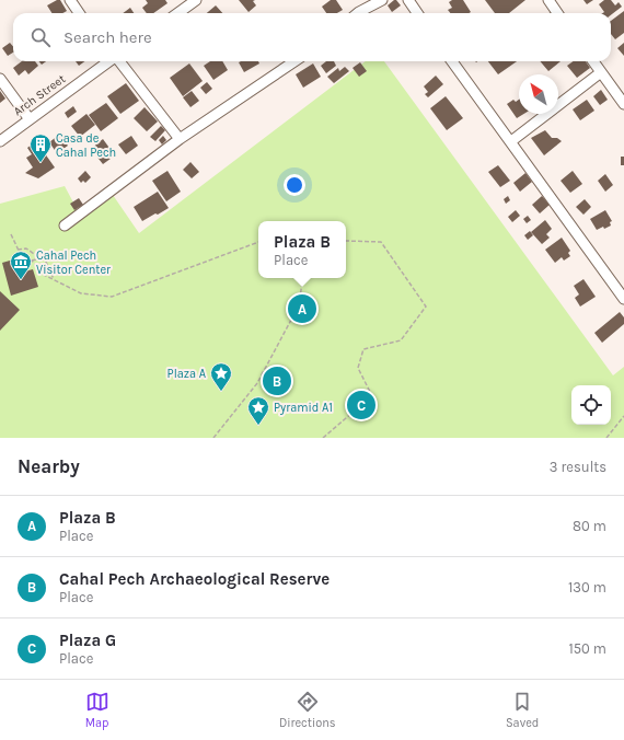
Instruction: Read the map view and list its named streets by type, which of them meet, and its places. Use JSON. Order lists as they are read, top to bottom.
{
  "streets": {
    "street": ["Arch Street"]
  },
  "places": {
    "building": ["Casa de Cahal Pech"],
    "museum": ["Cahal Pech Visitor Center"],
    "place": ["Plaza A", "Pyramid A1"]
  },
  "north": "top left",
  "page": {
    "search": "Search here",
    "popup": ["Plaza B", "Place"],
    "pins": ["A", "B", "C"],
    "heading": ["Nearby", "3 results"],
    "list": [
      {
        "mark": "A",
        "name": "Plaza B",
        "note": "Place",
        "value": "80 m"
      },
      {
        "mark": "B",
        "name": "Cahal Pech Archaeological Reserve",
        "note": "Place",
        "value": "130 m"
      },
      {
        "mark": "C",
        "name": "Plaza G",
        "note": "Place",
        "value": "150 m"
      }
    ],
    "nav": ["Map", "Directions", "Saved"]
  }
}
